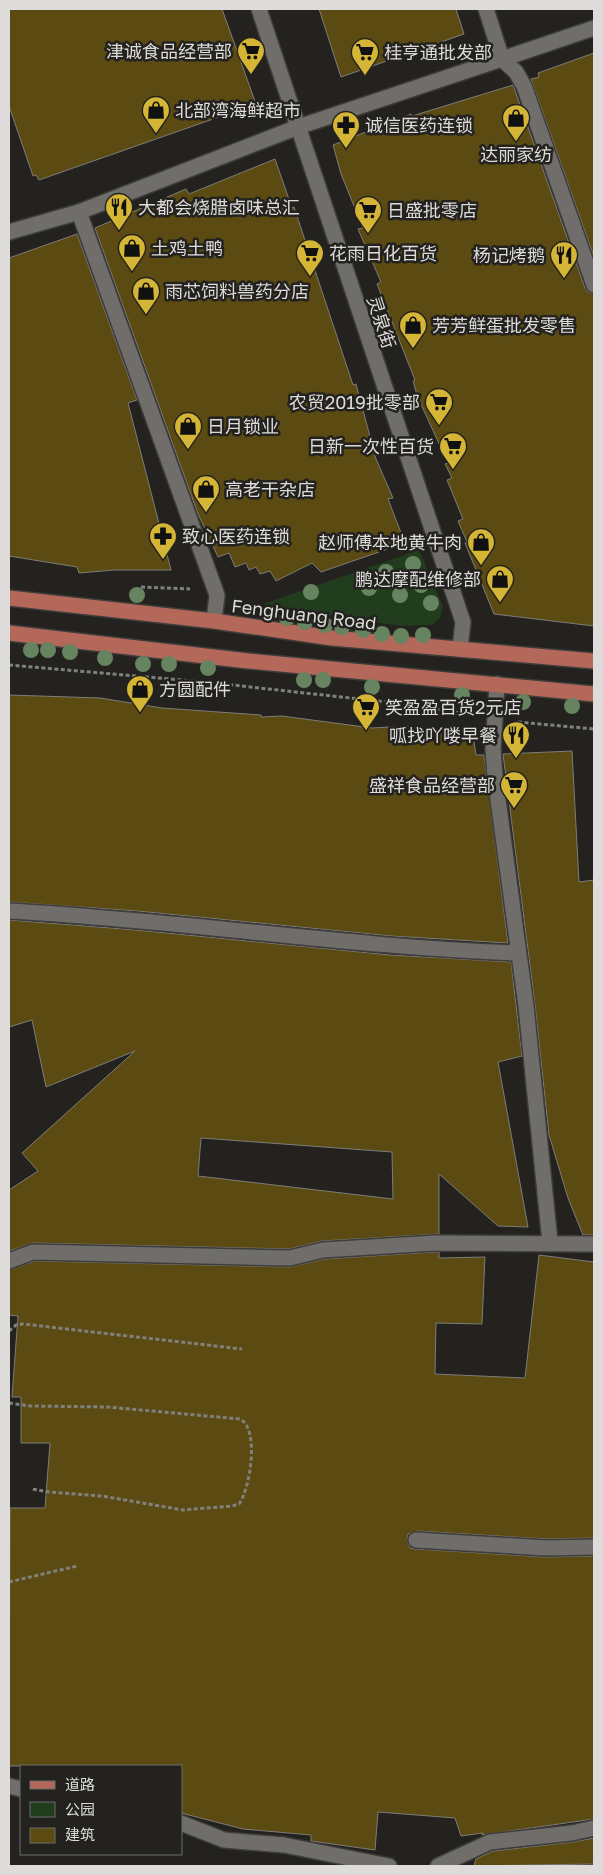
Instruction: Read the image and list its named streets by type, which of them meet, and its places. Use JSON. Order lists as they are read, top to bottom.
{
  "streets": {
    "main road": ["Fenghuang Road"],
    "street": ["灵泉街"]
  },
  "crossings": [
    ["灵泉街", "Fenghuang Road"]
  ],
  "places": {
    "supermarket": [
      "津诚食品经营部",
      "桂亨通批发部",
      "日盛批零店",
      "花雨日化百货",
      "农贸2019批零部",
      "日新一次性百货",
      "笑盈盈百货2元店",
      "盛祥食品经营部"
    ],
    "shop": [
      "北部湾海鲜超市",
      "达丽家纺",
      "土鸡土鸭",
      "雨芯饲料兽药分店",
      "芳芳鲜蛋批发零售",
      "日月锁业",
      "高老干杂店",
      "赵师傅本地黄牛肉",
      "鹏达摩配维修部",
      "方圆配件"
    ],
    "pharmacy": ["诚信医药连锁", "致心医药连锁"],
    "restaurant": ["大都会烧腊卤味总汇", "杨记烤鹅", "呱找吖喽早餐"]
  },
  "legend": ["道路", "公园", "建筑"]
}
